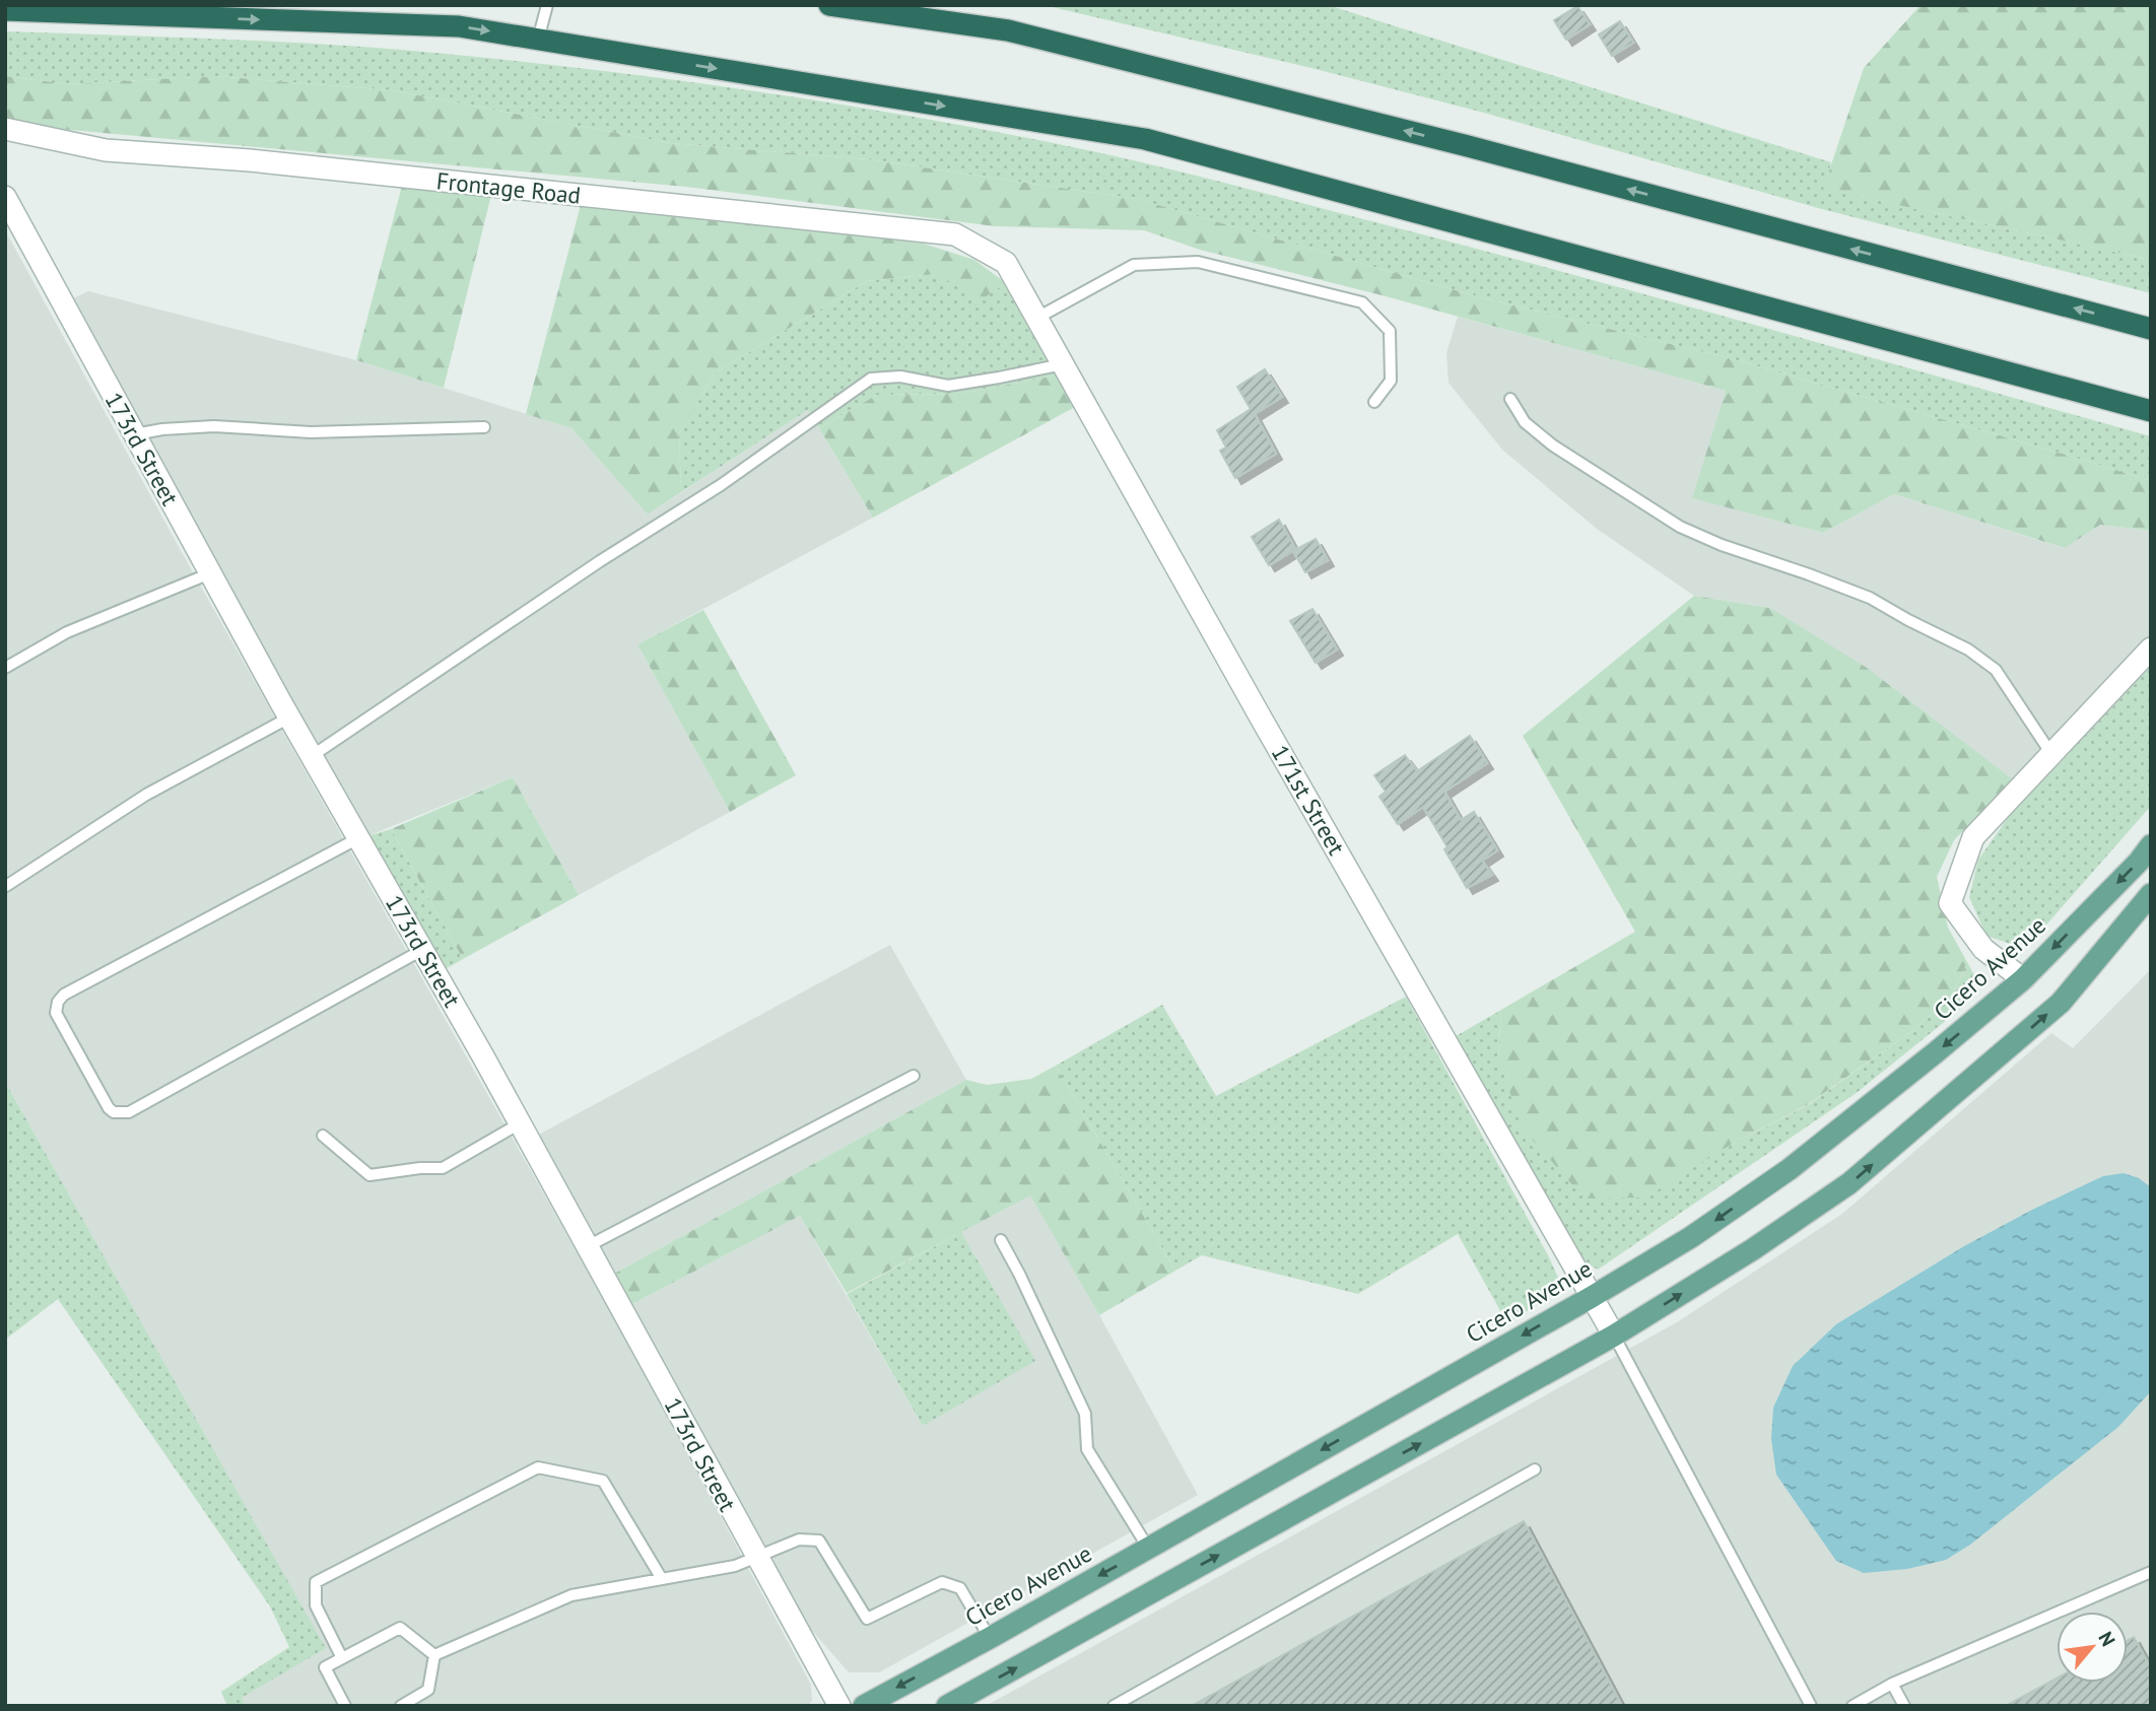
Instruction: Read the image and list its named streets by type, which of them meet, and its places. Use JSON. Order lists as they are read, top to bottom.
{
  "streets": {
    "main road": ["Cicero Avenue"],
    "street": ["Frontage Road", "173rd Street", "171st Street"]
  },
  "crossings": [
    ["Frontage Road", "171st Street"],
    ["171st Street", "Cicero Avenue"]
  ],
  "north": "top right"
}
